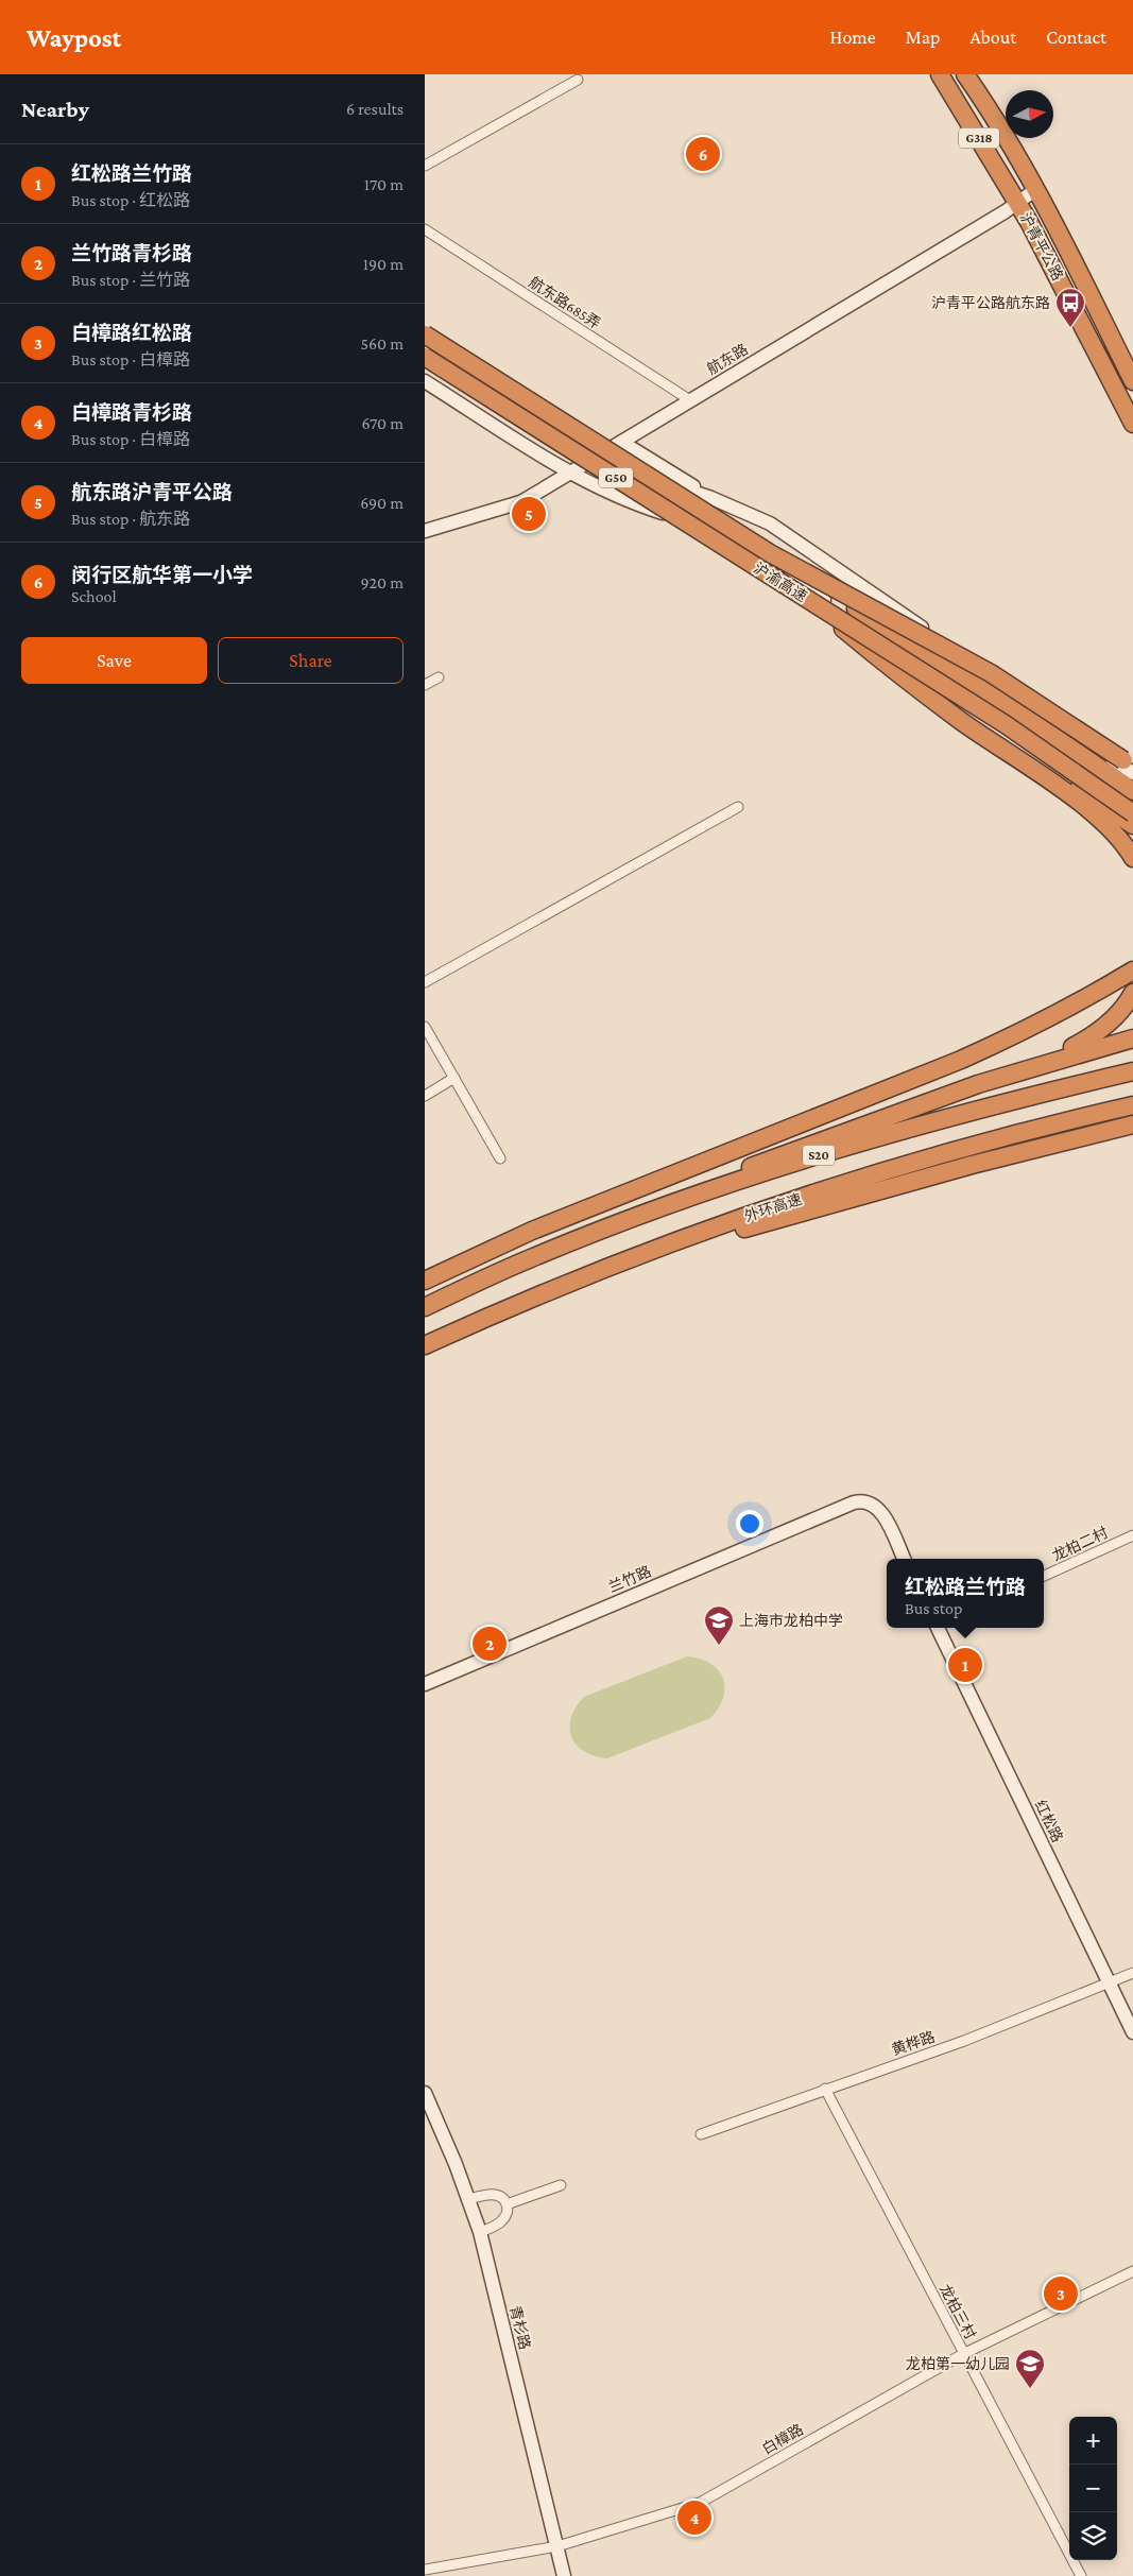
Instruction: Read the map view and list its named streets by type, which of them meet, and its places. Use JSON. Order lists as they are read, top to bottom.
{
  "streets": {
    "highway": [
      "G318",
      "沪青平公路",
      "G50",
      "沪渝高速",
      "S20",
      "外环高速"
    ],
    "street": [
      "航东路685弄",
      "航东路",
      "龙柏二村",
      "兰竹路",
      "红松路",
      "黄桦路",
      "龙柏三村",
      "青杉路",
      "白樟路"
    ]
  },
  "crossings": [
    ["沪青平公路", "航东路"],
    ["航东路685弄", "航东路"],
    ["红松路", "黄桦路"],
    ["黄桦路", "龙柏三村"],
    ["龙柏三村", "白樟路"],
    ["青杉路", "白樟路"]
  ],
  "places": {
    "bus stop": ["沪青平公路航东路"],
    "school or university": ["上海市龙柏中学", "龙柏第一幼儿园"]
  },
  "north": "right",
  "page": {
    "header": "Waypost",
    "nav": [
      "Home",
      "Map",
      "About",
      "Contact"
    ],
    "heading": ["Nearby", "6 results"],
    "pins": [
      "6",
      "5",
      "2",
      "1",
      "3",
      "4"
    ],
    "list": [
      {
        "mark": "1",
        "name": "红松路兰竹路",
        "note": "Bus stop · 红松路",
        "value": "170 m"
      },
      {
        "mark": "2",
        "name": "兰竹路青杉路",
        "note": "Bus stop · 兰竹路",
        "value": "190 m"
      },
      {
        "mark": "3",
        "name": "白樟路红松路",
        "note": "Bus stop · 白樟路",
        "value": "560 m"
      },
      {
        "mark": "4",
        "name": "白樟路青杉路",
        "note": "Bus stop · 白樟路",
        "value": "670 m"
      },
      {
        "mark": "5",
        "name": "航东路沪青平公路",
        "note": "Bus stop · 航东路",
        "value": "690 m"
      },
      {
        "mark": "6",
        "name": "闵行区航华第一小学",
        "note": "School",
        "value": "920 m"
      }
    ],
    "buttons": ["Save", "Share"],
    "popup": ["红松路兰竹路", "Bus stop"],
    "map_buttons": ["+", "−"]
  }
}
